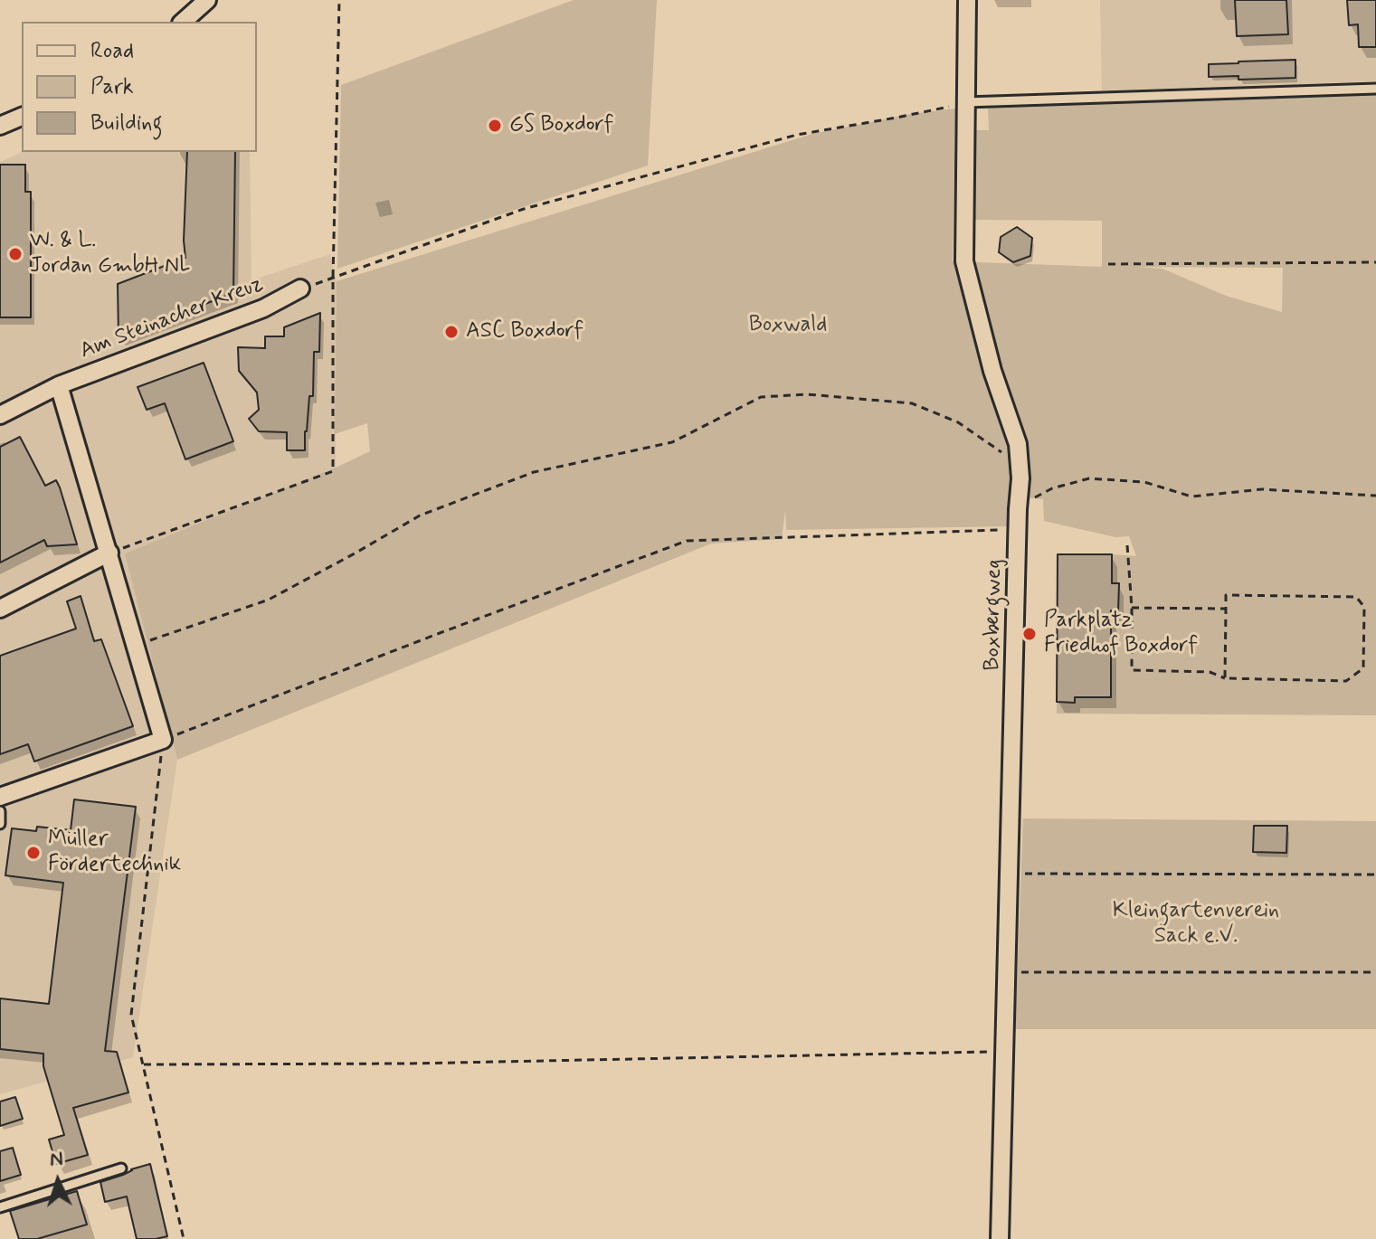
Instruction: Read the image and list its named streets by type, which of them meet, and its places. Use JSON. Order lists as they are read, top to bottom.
{
  "streets": {
    "street": ["Am Steinacher Kreuz", "Boxbergweg"]
  },
  "parks": ["Boxwald", "Kleingartenverein Sack e.V."],
  "places": [
    "GS Boxdorf",
    "W. & L. Jordan GmbH NL",
    "ASC Boxdorf",
    "Parkplatz Friedhof Boxdorf",
    "Müller Fördertechnik"
  ],
  "legend": ["Road", "Park", "Building"],
  "north": "top"
}
